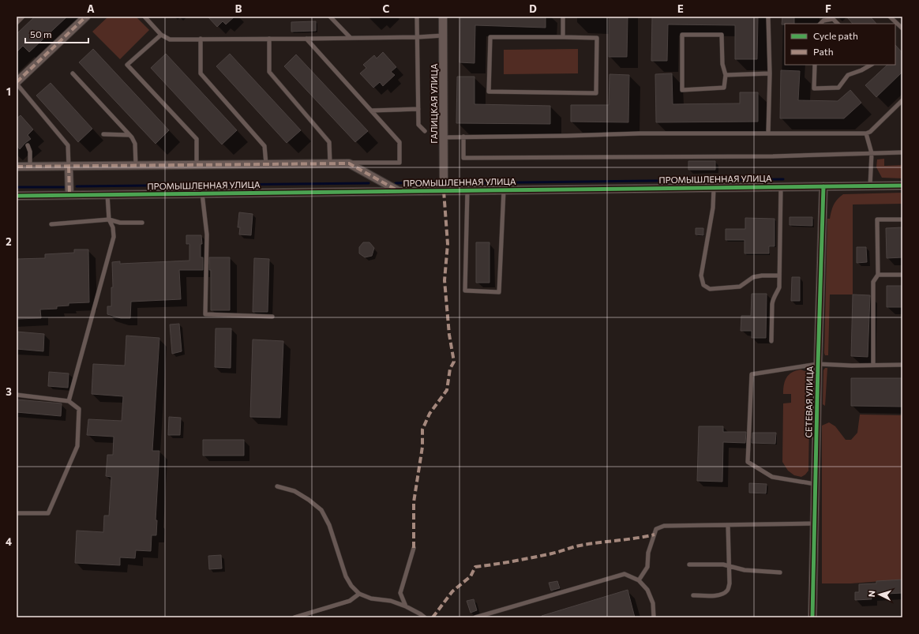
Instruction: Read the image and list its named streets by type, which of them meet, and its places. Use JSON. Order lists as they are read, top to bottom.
{
  "streets": {
    "street": ["ГАЛИЦКАЯ УЛИЦА", "ПРОМЫШЛЕННАЯ УЛИЦА", "СЕТЕВАЯ УЛИЦА"]
  },
  "crossings": [
    ["ГАЛИЦКАЯ УЛИЦА", "ПРОМЫШЛЕННАЯ УЛИЦА"],
    ["ПРОМЫШЛЕННАЯ УЛИЦА", "СЕТЕВАЯ УЛИЦА"]
  ],
  "legend": ["Cycle path", "Path"],
  "scale_bar": "50 m",
  "north": "left",
  "grid": {
    "columns": [
      "A",
      "B",
      "C",
      "D",
      "E",
      "F"
    ],
    "rows": [
      "1",
      "2",
      "3",
      "4"
    ]
  }
}
